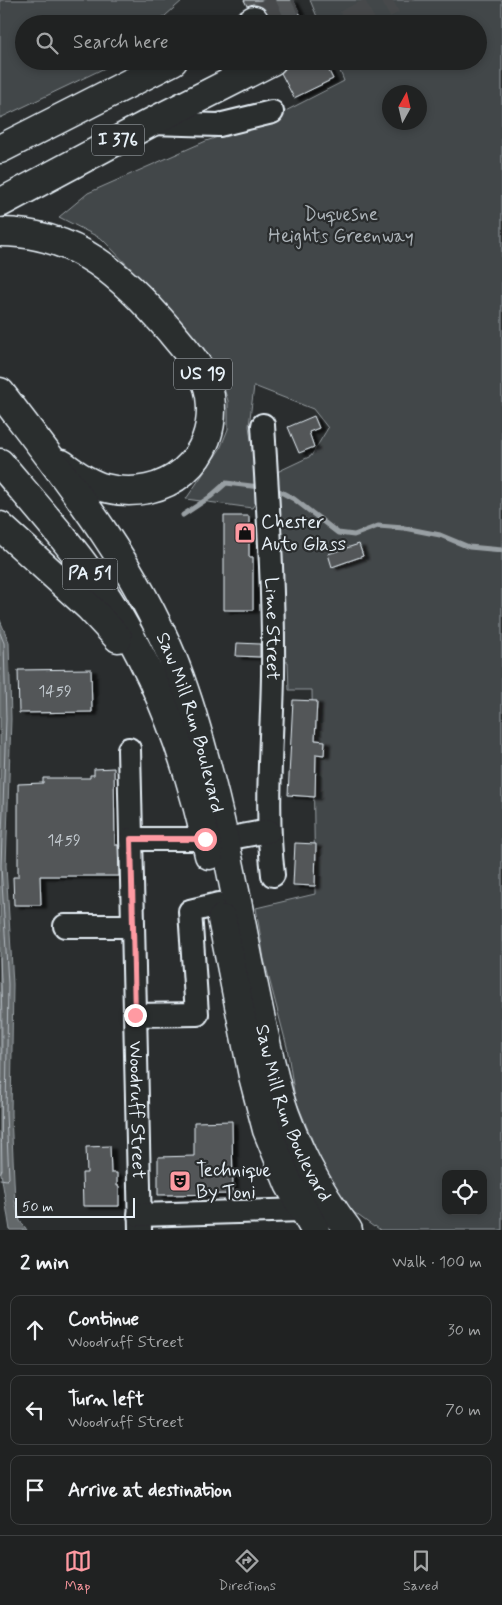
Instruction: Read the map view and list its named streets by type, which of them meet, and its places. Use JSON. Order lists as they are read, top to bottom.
{
  "streets": {
    "highway": [
      "I 376",
      "US 19",
      "PA 51",
      "Saw Mill Run Boulevard"
    ],
    "street": ["Lime Street", "Woodruff Street"]
  },
  "crossings": [
    ["US 19", "Saw Mill Run Boulevard"]
  ],
  "parks": ["Duquesne Heights Greenway"],
  "places": {
    "shop": ["Chester Auto Glass"],
    "theatre": ["Technique By Toni"]
  },
  "house_numbers": ["1459", "1459"],
  "scale_bar": "50 m",
  "north": "top",
  "page": {
    "search": "Search here",
    "scale": "50 m",
    "heading": ["2 min", "Walk · 100 m"],
    "list": [
      ["Continue", "Woodruff Street", "30 m"],
      ["Turn left", "Woodruff Street", "70 m"],
      "Arrive at destination"
    ],
    "nav": ["Map", "Directions", "Saved"]
  }
}
